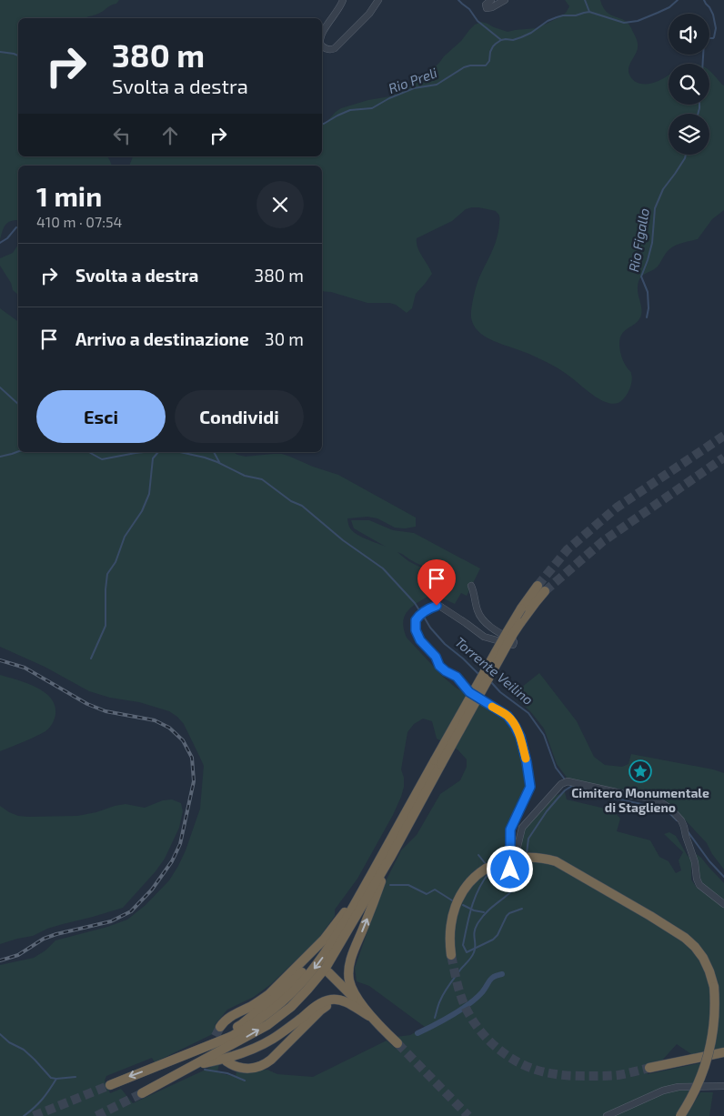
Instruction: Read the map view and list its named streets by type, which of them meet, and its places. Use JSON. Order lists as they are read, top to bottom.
{
  "water": ["Rio Preli", "Rio Figallo", "Torrente Veilino"],
  "places": {
    "place": ["Cimitero Monumentale di Staglieno"]
  },
  "page": {
    "turn": ["380 m", "Svolta a destra"],
    "heading": ["1 min", "410 m · 07:54"],
    "list": [
      {
        "name": "Svolta a destra",
        "value": "380 m"
      },
      {
        "name": "Arrivo a destinazione",
        "value": "30 m"
      }
    ],
    "buttons": ["Esci", "Condividi"]
  }
}
